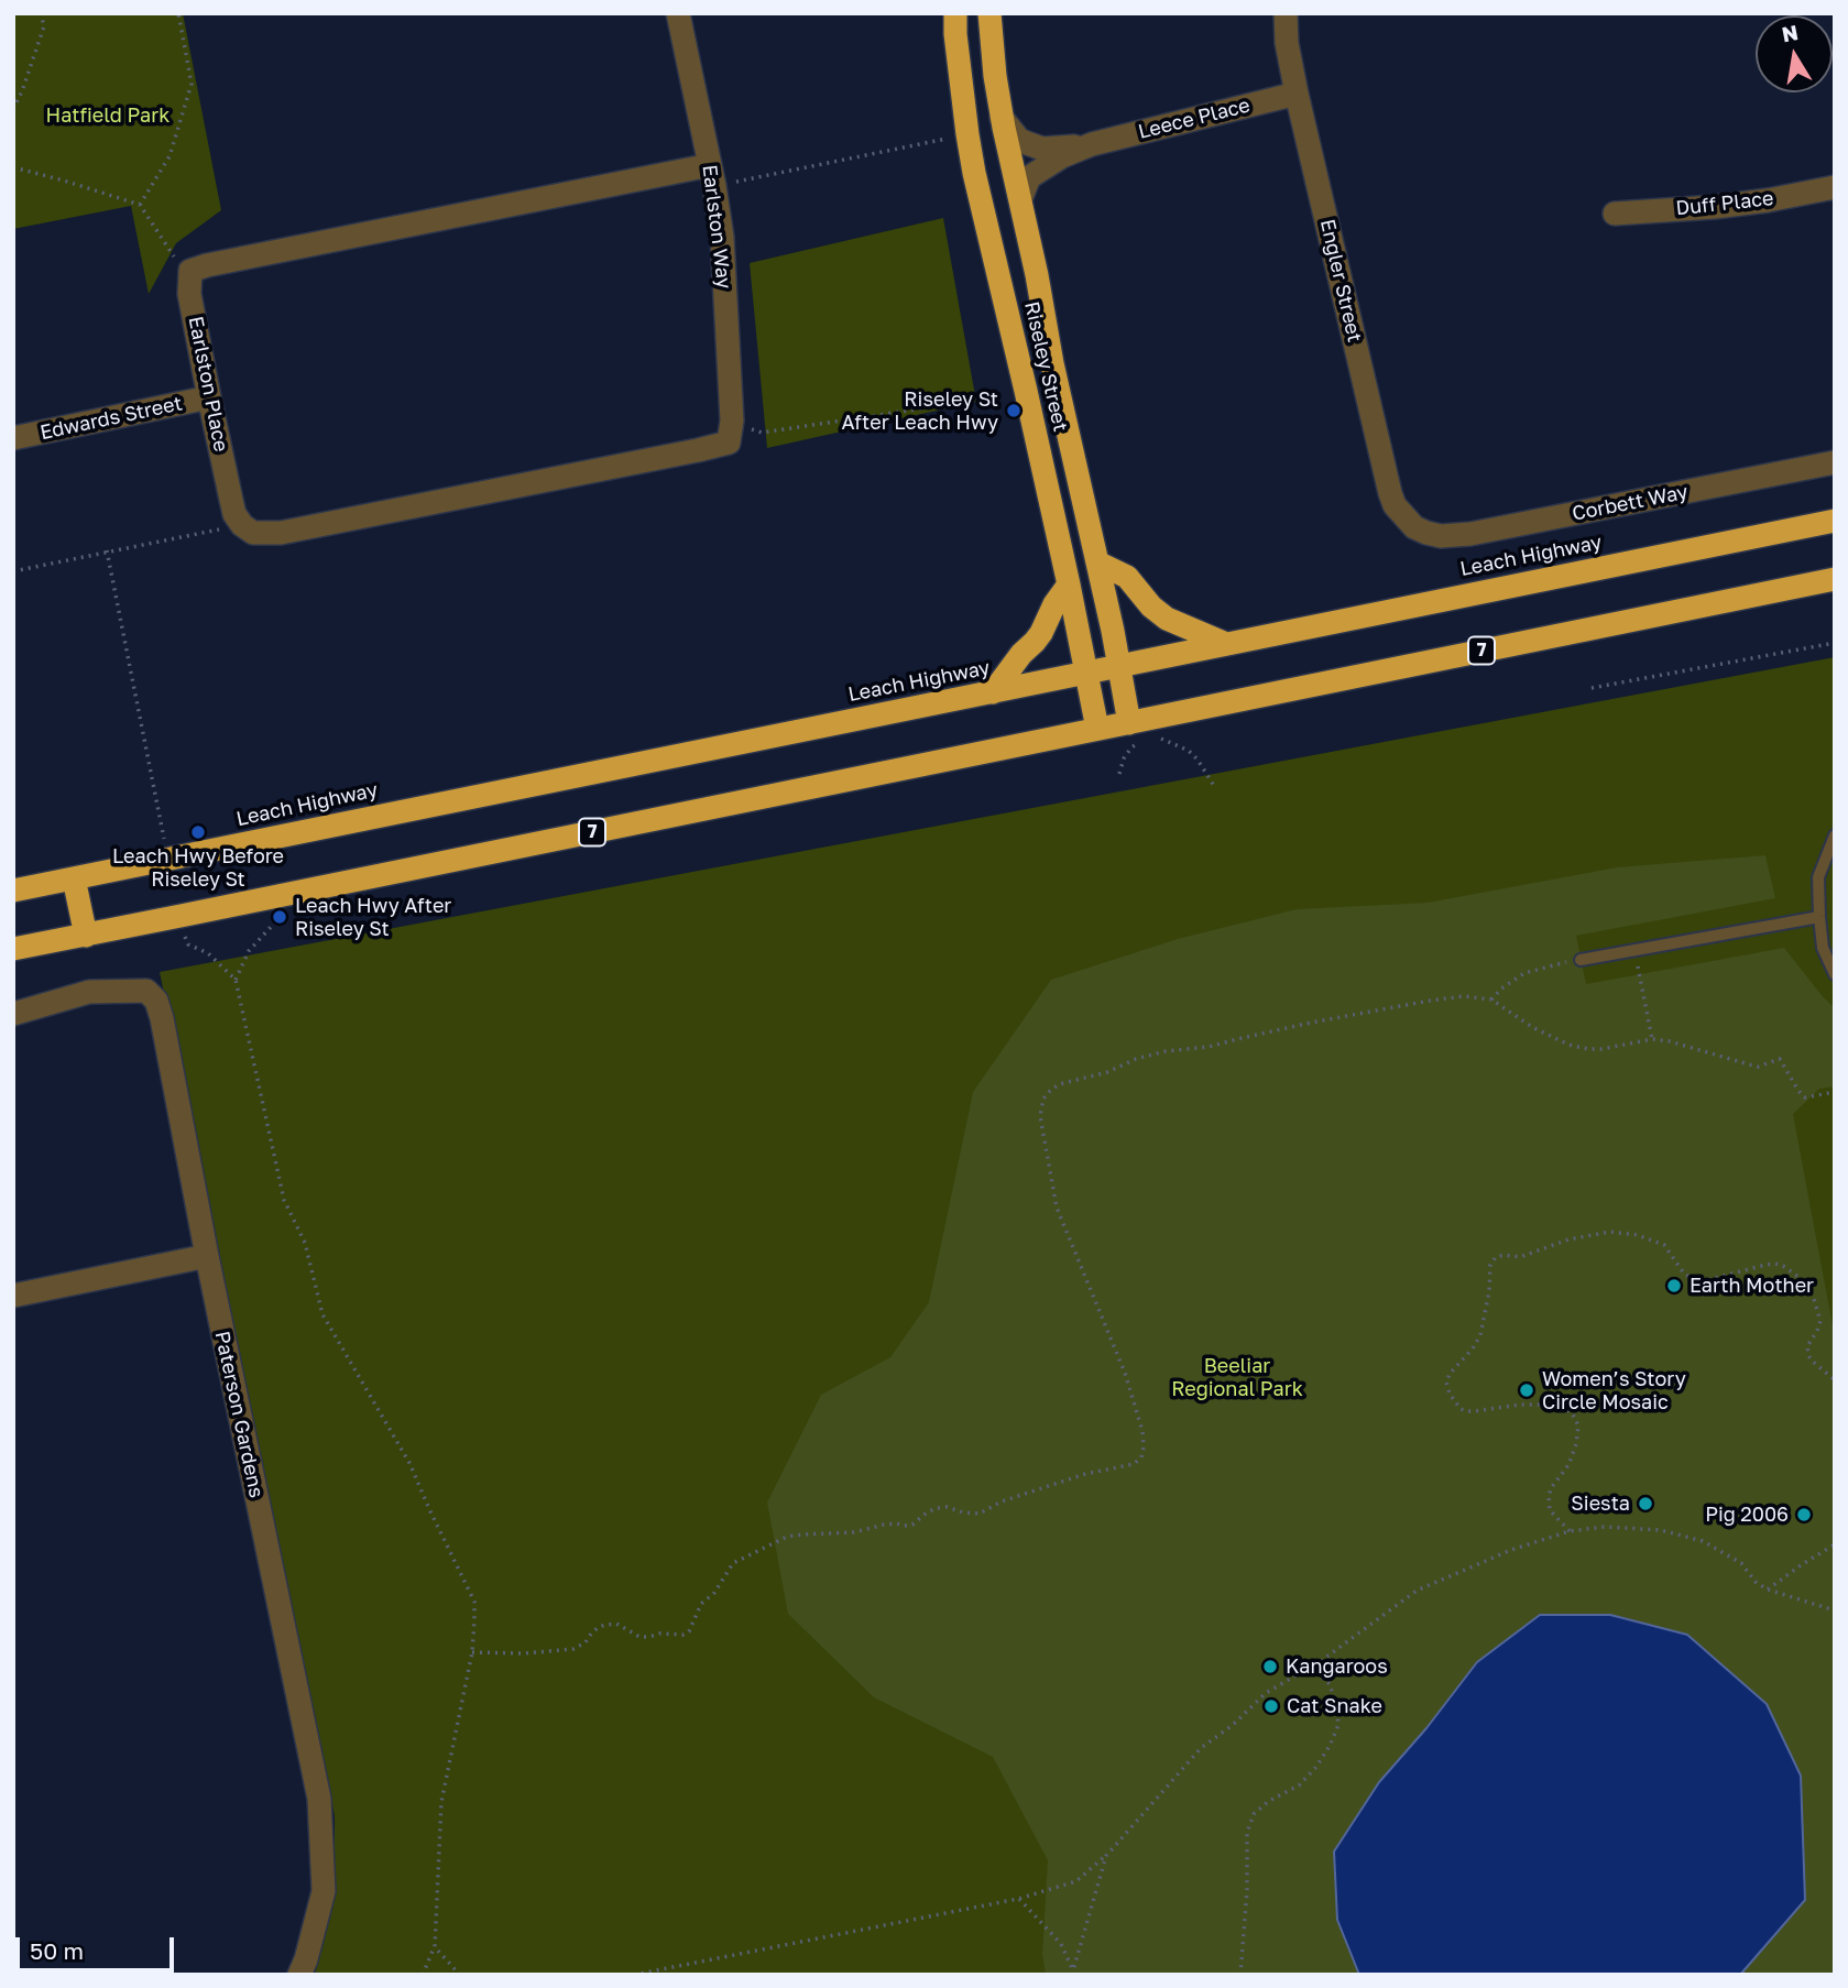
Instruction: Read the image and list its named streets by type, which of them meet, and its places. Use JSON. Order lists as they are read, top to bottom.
{
  "streets": {
    "highway": ["Riseley Street", "Leach Highway", "7"],
    "street": [
      "Leece Place",
      "Duff Place",
      "Earlston Way",
      "Engler Street",
      "Earlston Place",
      "Edwards Street",
      "Corbett Way",
      "Paterson Gardens"
    ]
  },
  "crossings": [
    ["Leece Place", "Engler Street"],
    ["Leece Place", "Riseley Street"],
    ["Engler Street", "Corbett Way"],
    ["Riseley Street", "Leach Highway"],
    ["Riseley Street", "7"],
    ["Earlston Place", "Edwards Street"]
  ],
  "parks": ["Hatfield Park", "Beeliar Regional Park"],
  "places": [
    "Riseley St After Leach Hwy",
    "Leach Hwy Before Riseley St",
    "Leach Hwy After Riseley St",
    "Earth Mother",
    "Women’s Story Circle Mosaic",
    "Siesta",
    "Pig 2006",
    "Kangaroos",
    "Cat Snake"
  ],
  "scale_bar": "50 m",
  "north": "top"
}
